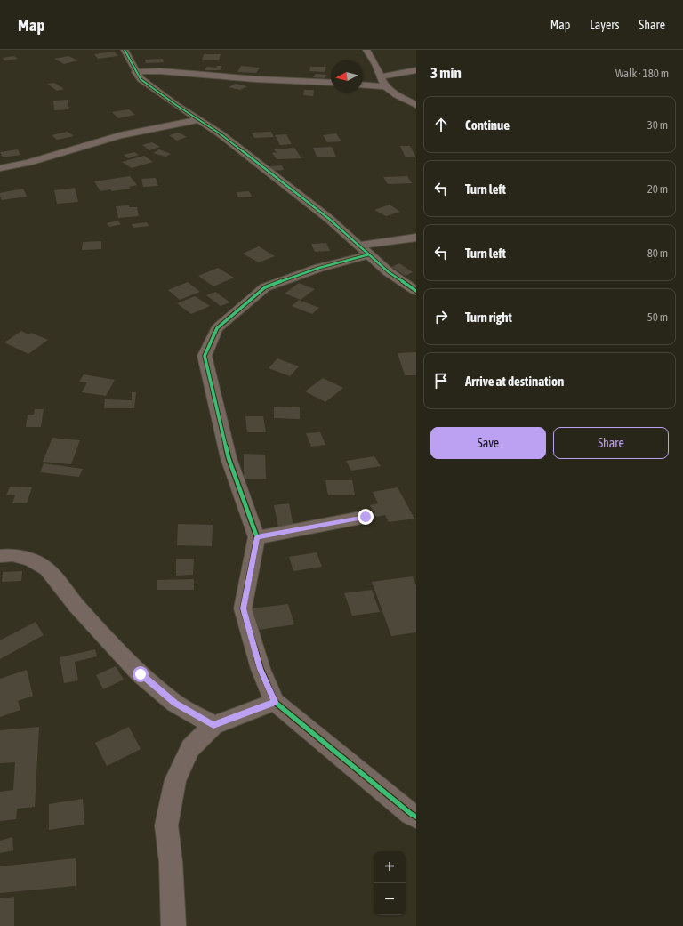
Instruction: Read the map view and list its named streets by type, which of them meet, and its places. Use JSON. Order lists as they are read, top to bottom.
{
  "north": "left",
  "page": {
    "header": "Map",
    "nav": ["Map", "Layers", "Share"],
    "heading": ["3 min", "Walk · 180 m"],
    "list": [
      ["Continue", "30 m"],
      ["Turn left", "20 m"],
      ["Turn left", "80 m"],
      ["Turn right", "50 m"],
      "Arrive at destination"
    ],
    "buttons": ["Save", "Share"],
    "map_buttons": ["+", "−"]
  }
}
